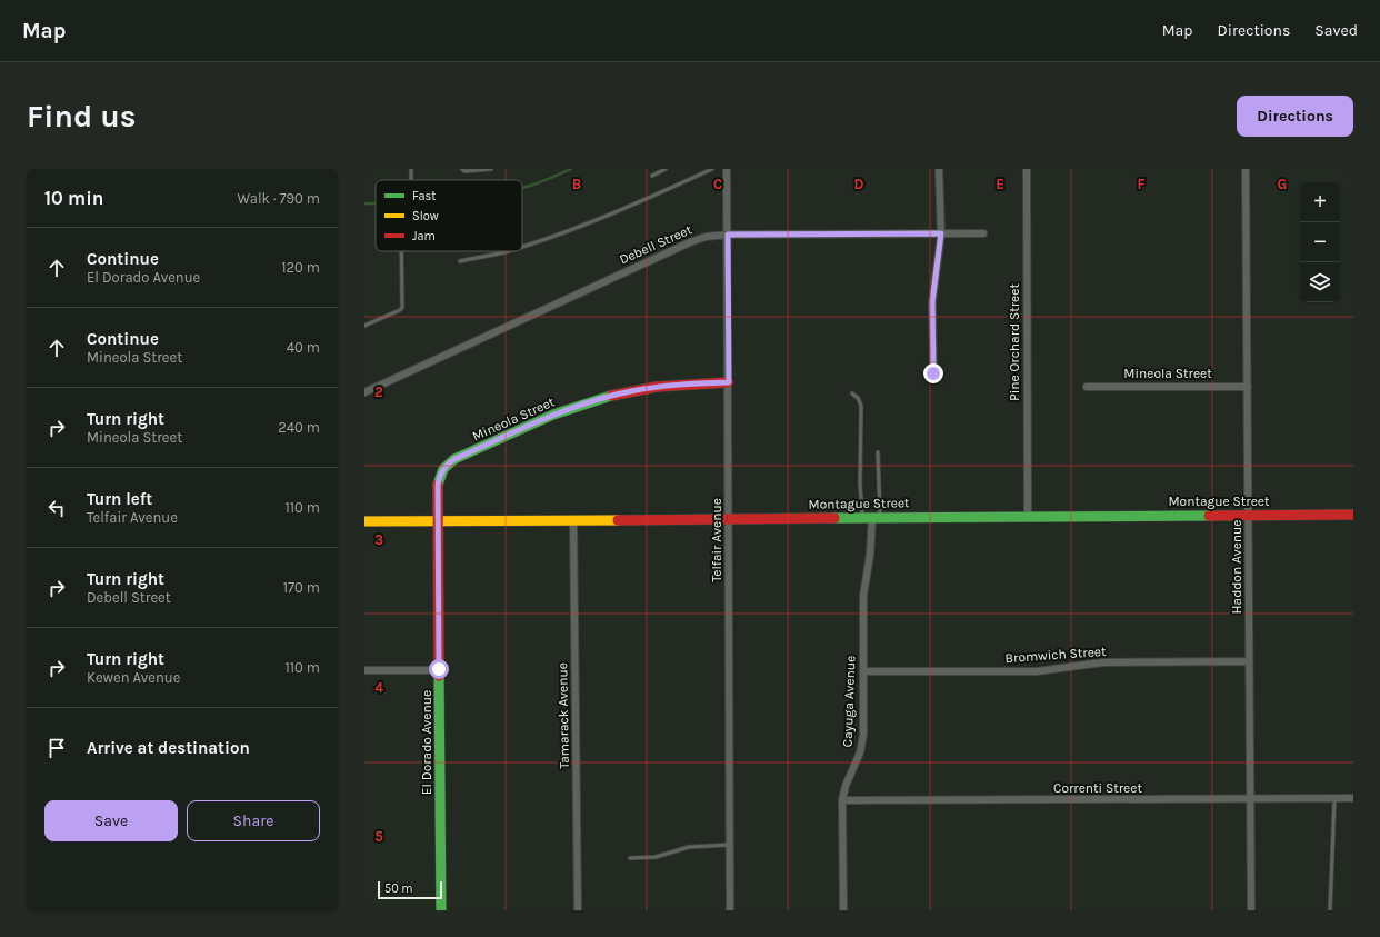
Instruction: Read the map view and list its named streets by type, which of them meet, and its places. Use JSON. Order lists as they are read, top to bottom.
{
  "streets": {
    "street": [
      "Debell Street",
      "Pine Orchard Street",
      "Mineola Street",
      "Montague Street",
      "Telfair Avenue",
      "Haddon Avenue",
      "Bromwich Street",
      "Cayuga Avenue",
      "Tamarack Avenue",
      "El Dorado Avenue",
      "Correnti Street"
    ]
  },
  "crossings": [
    ["Debell Street", "Telfair Avenue"],
    ["Pine Orchard Street", "Montague Street"],
    ["Mineola Street", "Montague Street"],
    ["Mineola Street", "Telfair Avenue"],
    ["Mineola Street", "Haddon Avenue"],
    ["Mineola Street", "El Dorado Avenue"],
    ["Montague Street", "Telfair Avenue"],
    ["Montague Street", "Haddon Avenue"],
    ["Montague Street", "Cayuga Avenue"],
    ["Montague Street", "Tamarack Avenue"],
    ["Montague Street", "El Dorado Avenue"],
    ["Haddon Avenue", "Bromwich Street"],
    ["Haddon Avenue", "Correnti Street"],
    ["Bromwich Street", "Cayuga Avenue"],
    ["Cayuga Avenue", "Correnti Street"]
  ],
  "legend": ["Fast", "Slow", "Jam"],
  "scale_bar": "50 m",
  "page": {
    "header": "Map",
    "nav": ["Map", "Directions", "Saved"],
    "buttons": [
      "Directions",
      ["Save", "Share"]
    ],
    "title": "Find us",
    "heading": ["10 min", "Walk · 790 m"],
    "map_buttons": ["+", "−"],
    "list": [
      ["Continue", "El Dorado Avenue", "120 m"],
      ["Continue", "Mineola Street", "40 m"],
      ["Turn right", "Mineola Street", "240 m"],
      ["Turn left", "Telfair Avenue", "110 m"],
      ["Turn right", "Debell Street", "170 m"],
      ["Turn right", "Kewen Avenue", "110 m"],
      "Arrive at destination"
    ],
    "scale": "50 m"
  },
  "grid": {
    "columns": [
      "B",
      "C",
      "D",
      "E",
      "F",
      "G"
    ],
    "rows": [
      "2",
      "3",
      "4",
      "5"
    ]
  }
}
